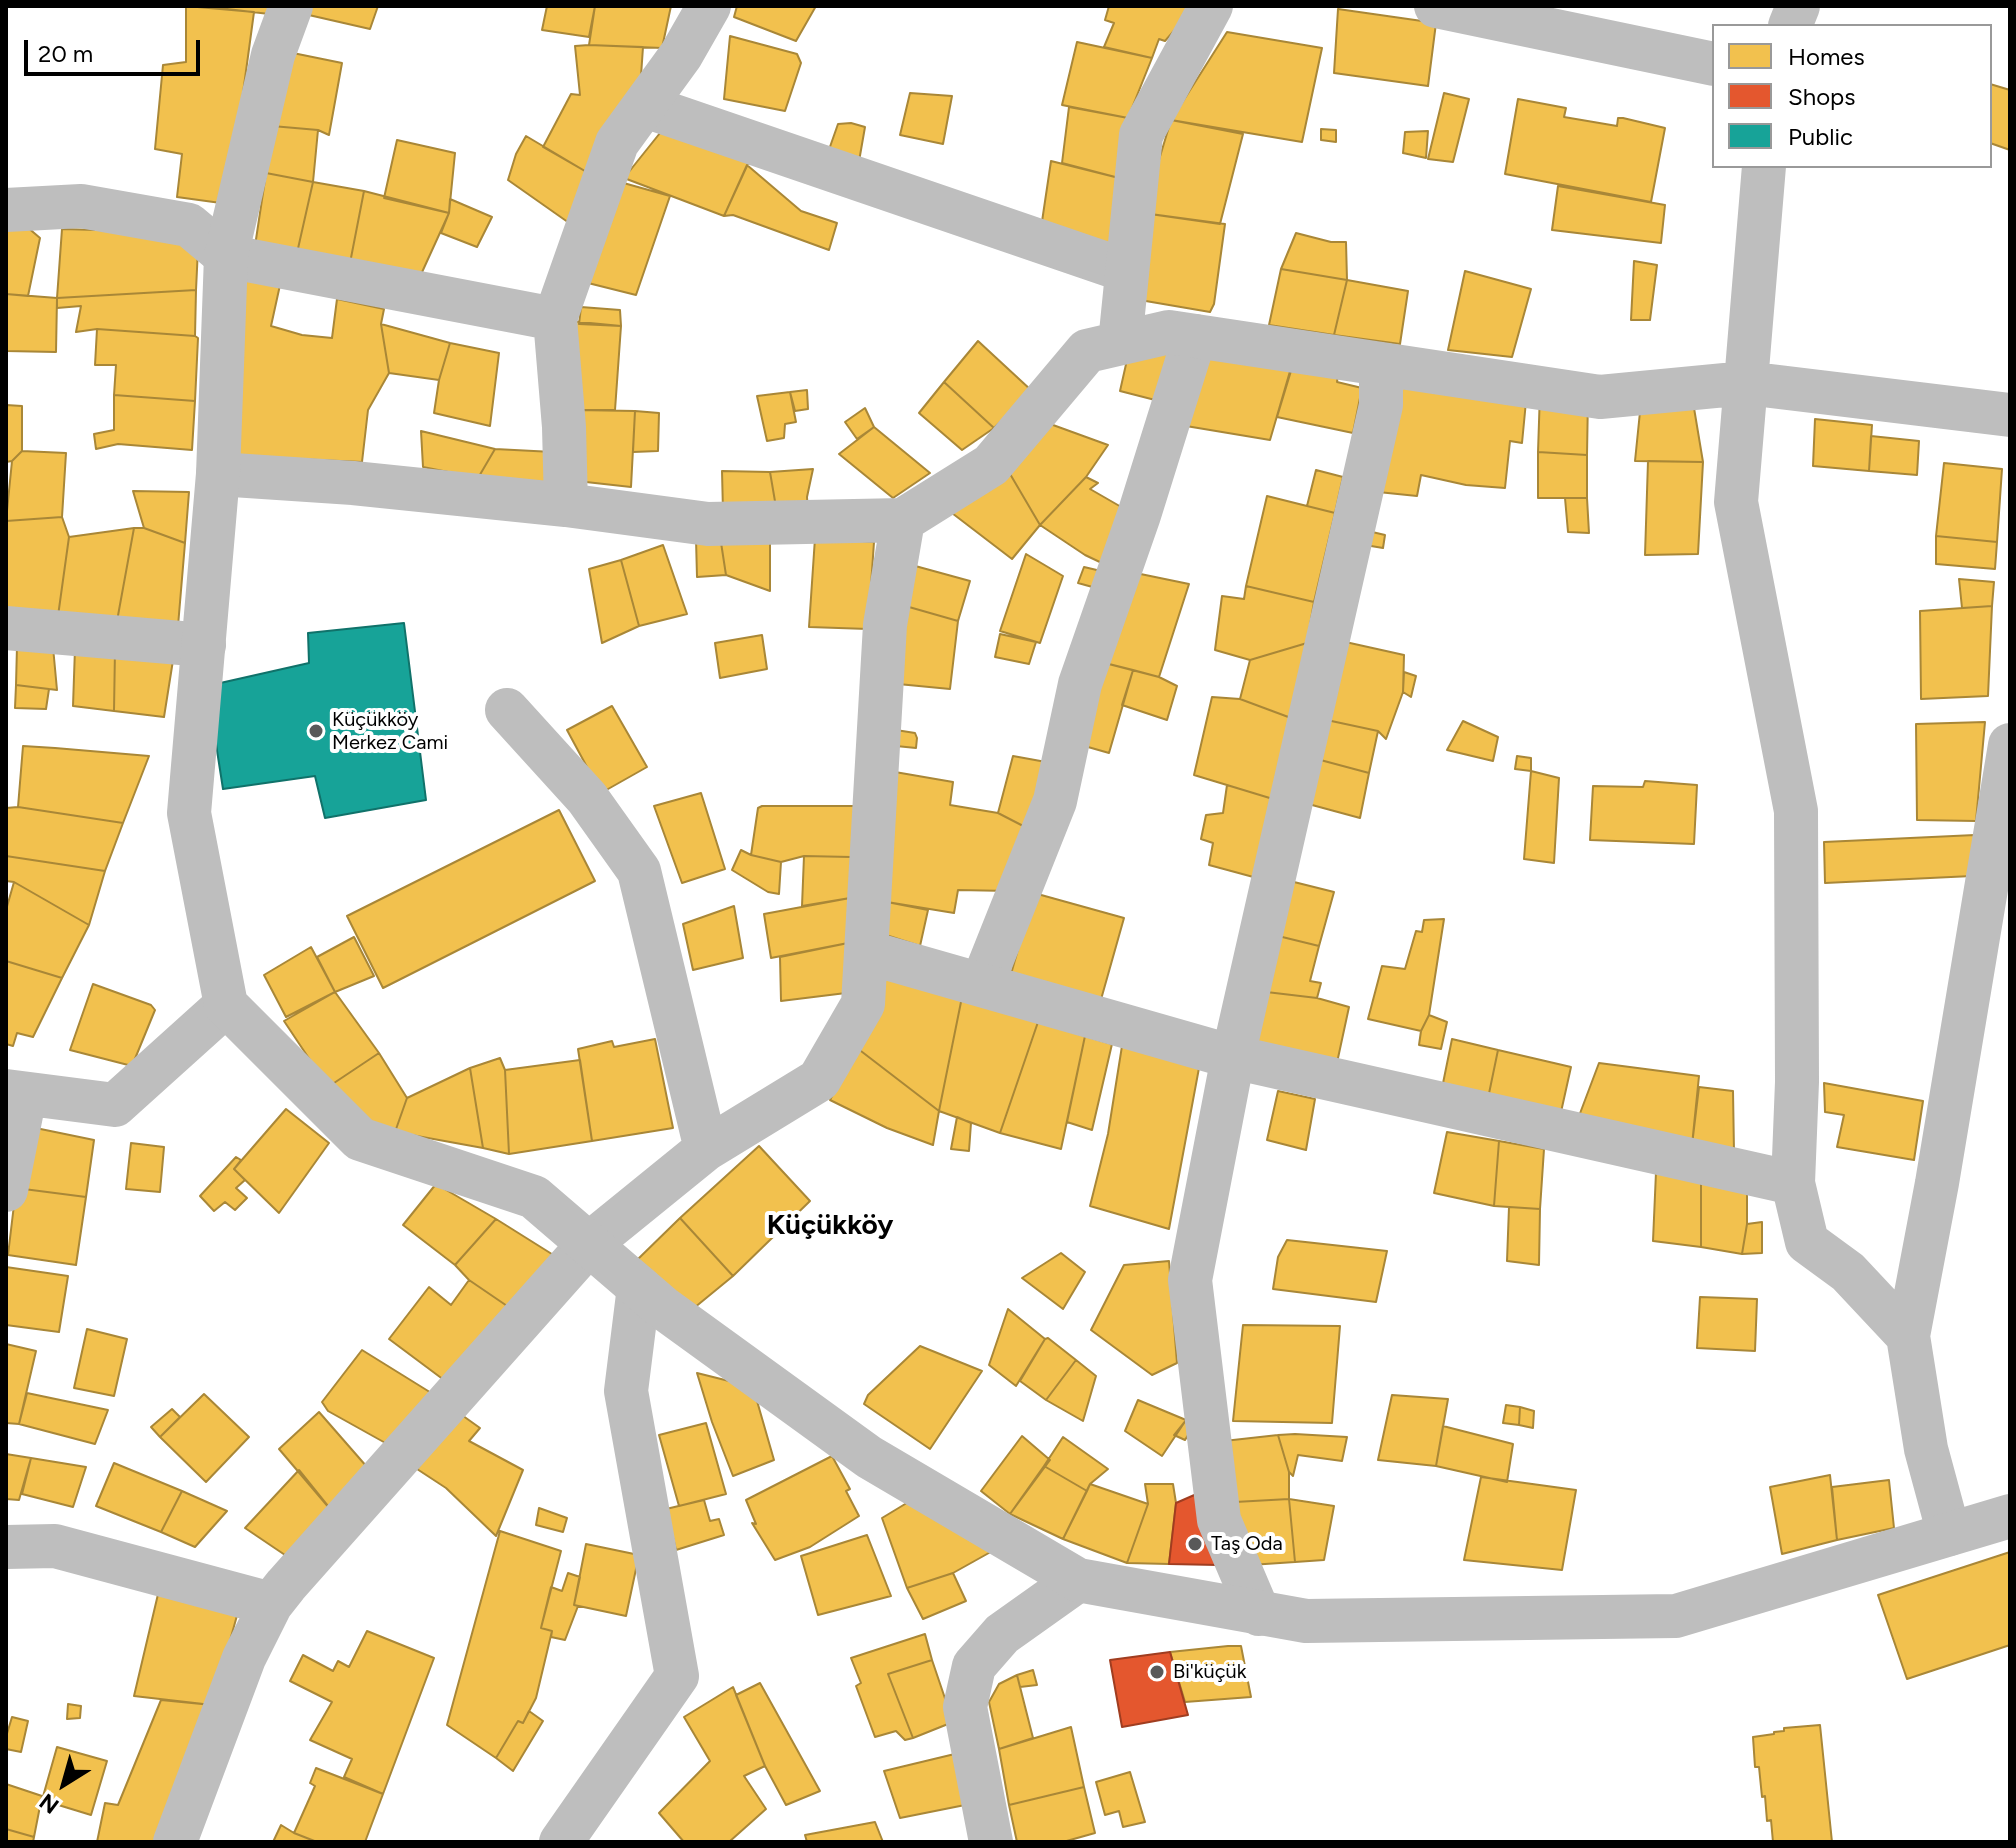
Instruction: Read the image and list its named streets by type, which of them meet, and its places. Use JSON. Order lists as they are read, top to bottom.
{
  "districts": ["Küçükköy"],
  "places": ["Küçükköy Merkez Cami", "Taş Oda", "Bi'küçük"],
  "legend": ["Homes", "Shops", "Public"],
  "scale_bar": "20 m",
  "north": "bottom left"
}
